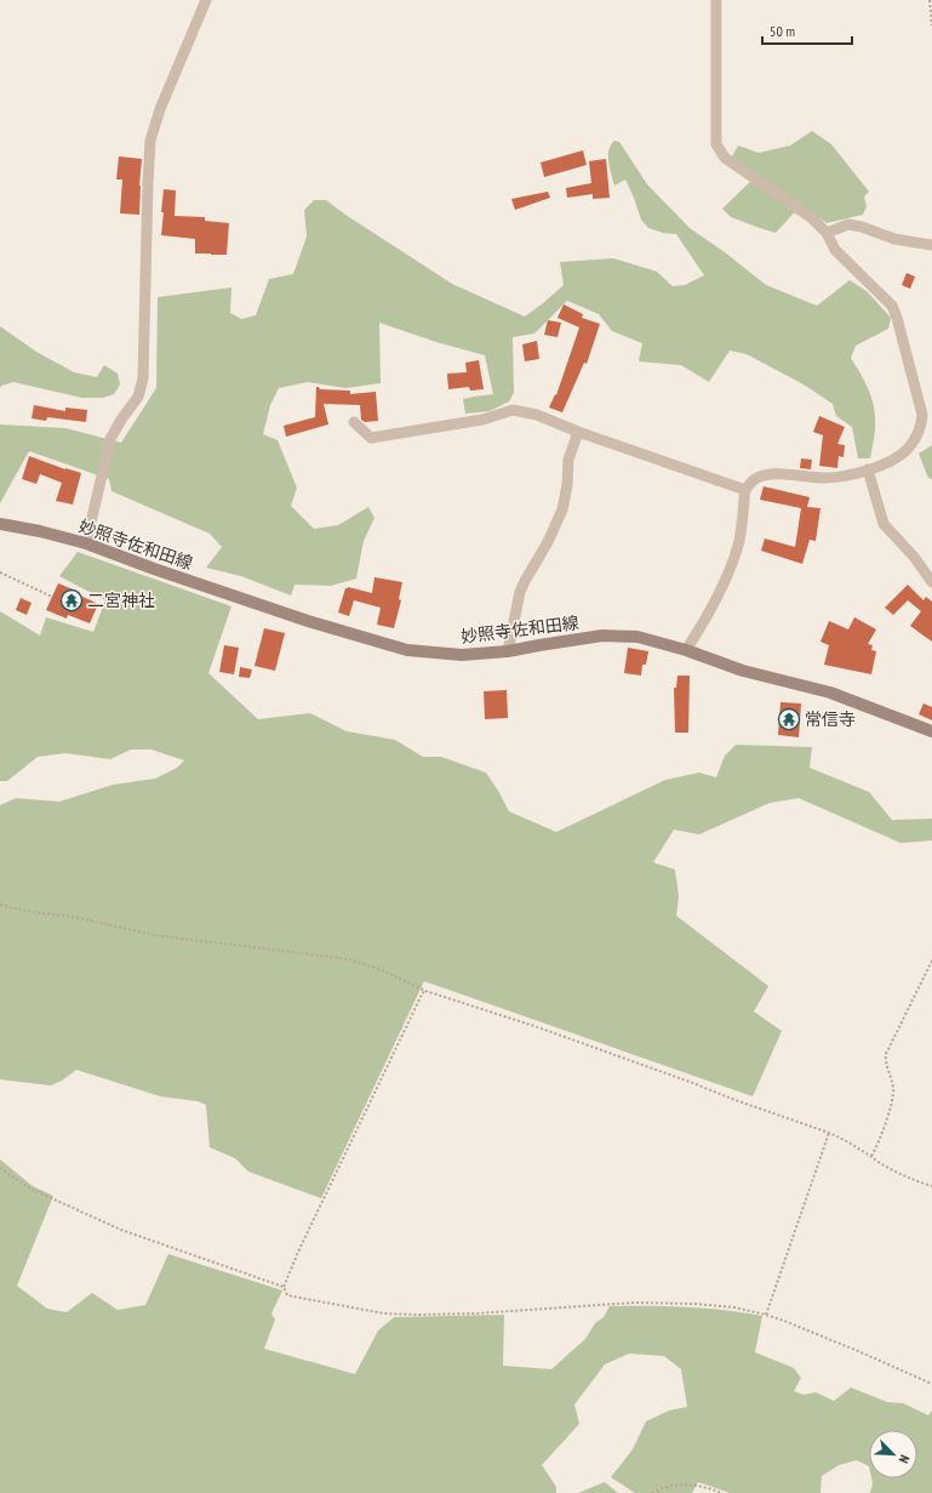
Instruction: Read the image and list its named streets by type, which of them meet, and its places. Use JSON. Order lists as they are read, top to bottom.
{
  "streets": {
    "main road": ["妙照寺佐和田線"]
  },
  "places": {
    "temple": ["二宮神社", "常信寺"]
  },
  "scale_bar": "50 m",
  "north": "bottom right"
}
